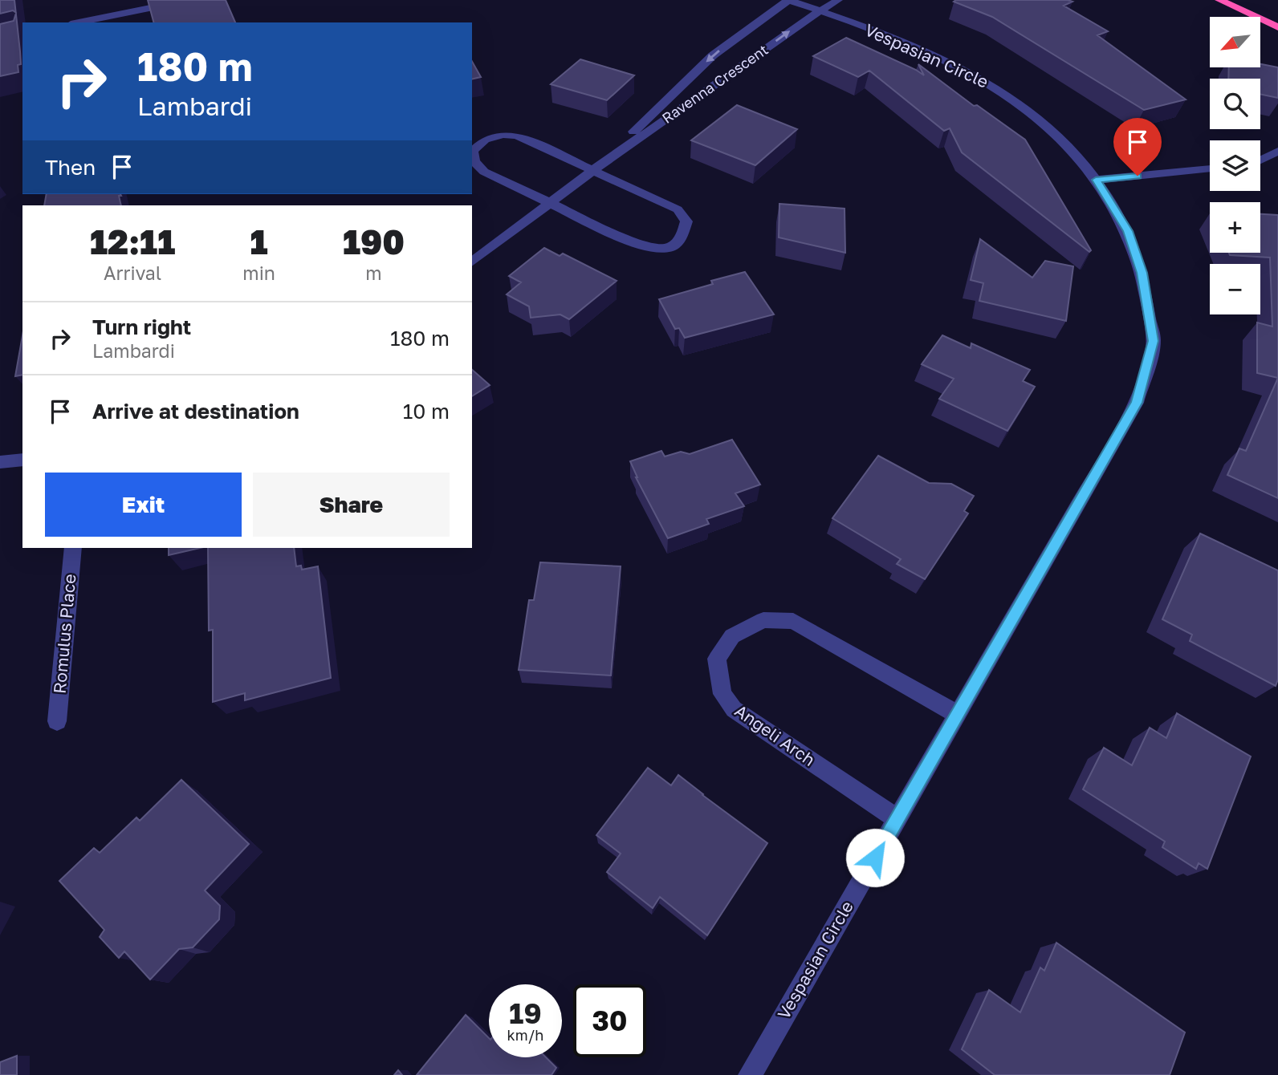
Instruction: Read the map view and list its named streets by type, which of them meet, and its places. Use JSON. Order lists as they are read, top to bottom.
{
  "streets": {
    "street": [
      "Vespasian Circle",
      "Ravenna Crescent",
      "Romulus Place",
      "Angeli Arch"
    ]
  },
  "crossings": [
    ["Vespasian Circle", "Ravenna Crescent"],
    ["Vespasian Circle", "Angeli Arch"]
  ],
  "north": "bottom left",
  "page": {
    "map_buttons": ["+", "−"],
    "turn": ["180 m", "Lambardi"],
    "then": "Then",
    "eta": [
      "12:11",
      "Arrival",
      "1",
      "min",
      "190",
      "m"
    ],
    "list": [
      {
        "name": "Turn right",
        "note": "Lambardi",
        "value": "180 m"
      },
      {
        "name": "Arrive at destination",
        "value": "10 m"
      }
    ],
    "buttons": ["Exit", "Share"],
    "speed": "19 km/h",
    "limit": "30"
  }
}
